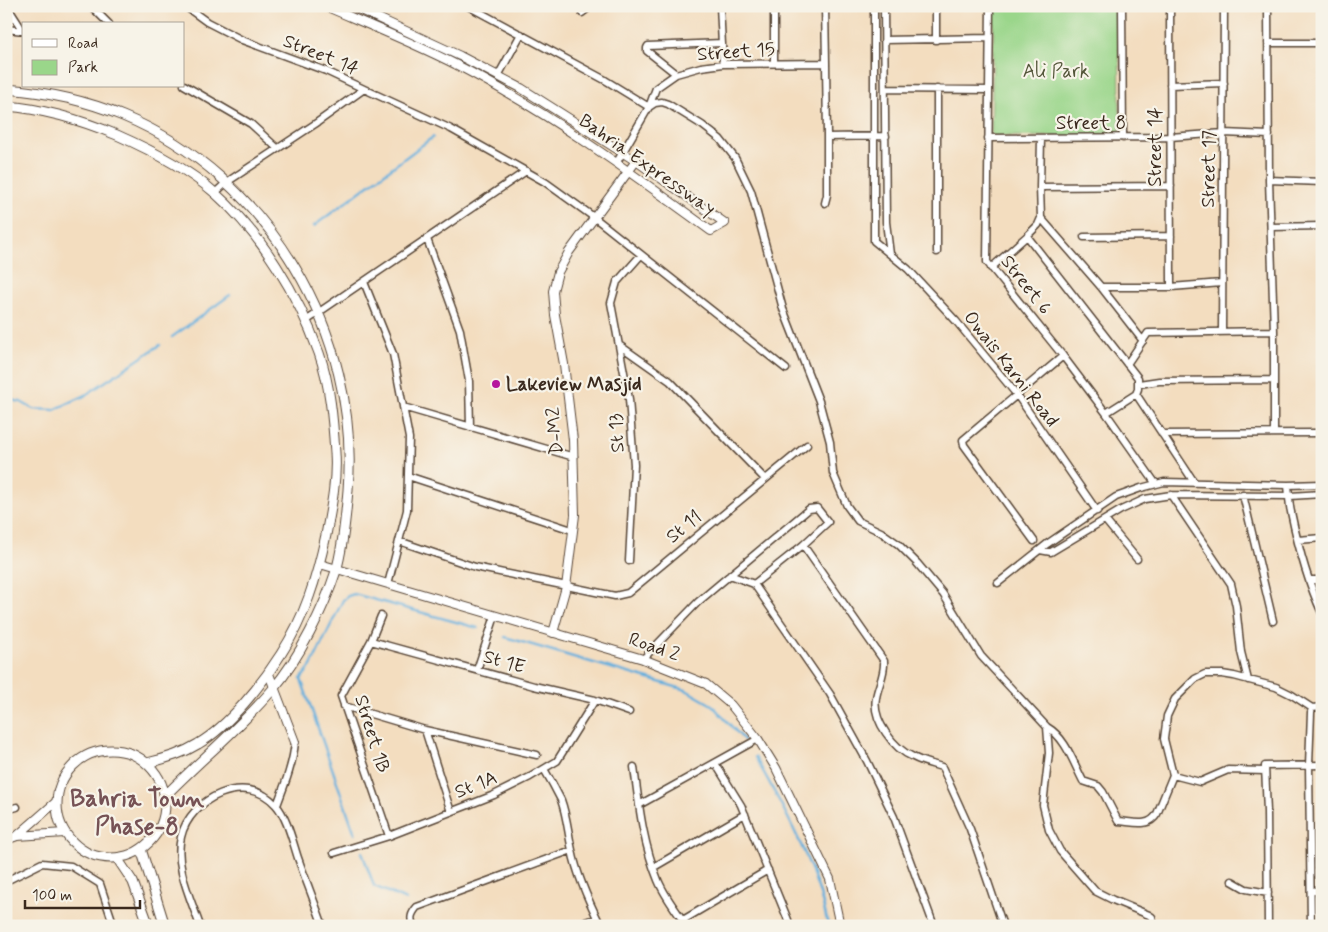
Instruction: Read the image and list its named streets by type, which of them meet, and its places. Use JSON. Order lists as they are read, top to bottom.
{
  "streets": {
    "street": [
      "Street 15",
      "Street 14",
      "Street 8",
      "Bahria Expressway",
      "Street 17",
      "Street 6",
      "Owais Karni Road",
      "D-M2",
      "St 13",
      "St 11",
      "Road 2",
      "St 1E",
      "Street 1B",
      "St 1A"
    ]
  },
  "crossings": [
    ["Street 15", "Bahria Expressway"],
    ["Street 14", "Street 8"],
    ["Street 8", "Street 17"],
    ["Street 8", "Street 6"],
    ["Bahria Expressway", "D-M2"],
    ["D-M2", "St 11"],
    ["D-M2", "Road 2"],
    ["St 1E", "Street 1B"],
    ["St 1E", "St 1A"],
    ["Street 1B", "St 1A"]
  ],
  "districts": ["Bahria Town Phase-8"],
  "parks": ["Ali Park"],
  "places": ["Lakeview Masjid"],
  "legend": ["Road", "Park"],
  "scale_bar": "100 m"
}
